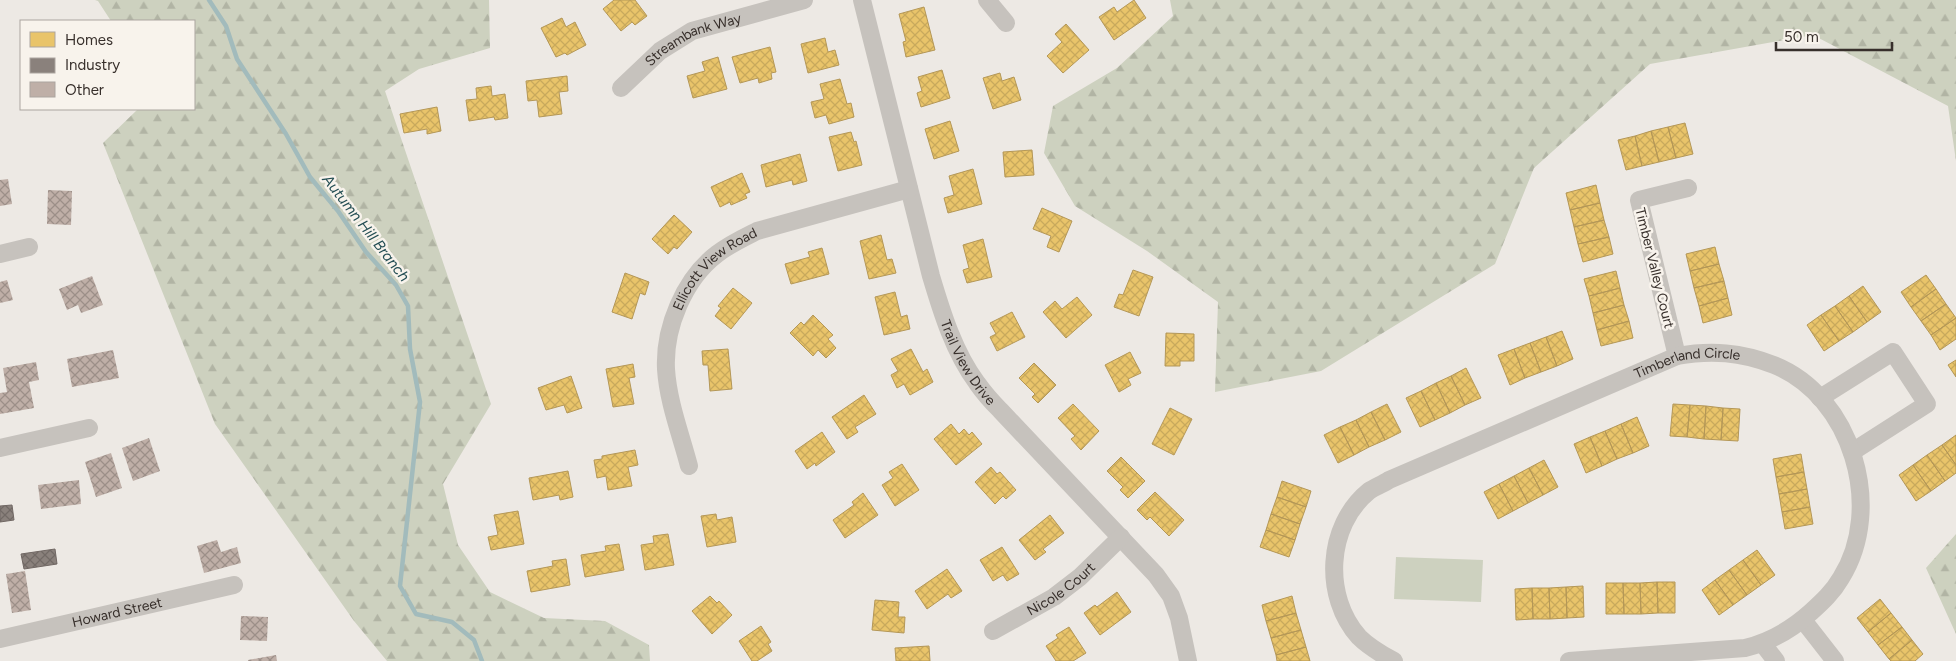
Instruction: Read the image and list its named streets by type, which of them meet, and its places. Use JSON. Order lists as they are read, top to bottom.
{
  "streets": {
    "street": [
      "Streambank Way",
      "Timber Valley Court",
      "Ellicott View Road",
      "Trail View Drive",
      "Timberland Circle",
      "Nicole Court",
      "Howard Street"
    ]
  },
  "crossings": [
    ["Timber Valley Court", "Timberland Circle"],
    ["Ellicott View Road", "Trail View Drive"],
    ["Trail View Drive", "Nicole Court"]
  ],
  "water": ["Autumn Hill Branch"],
  "legend": ["Homes", "Industry", "Other"],
  "scale_bar": "50 m"
}
